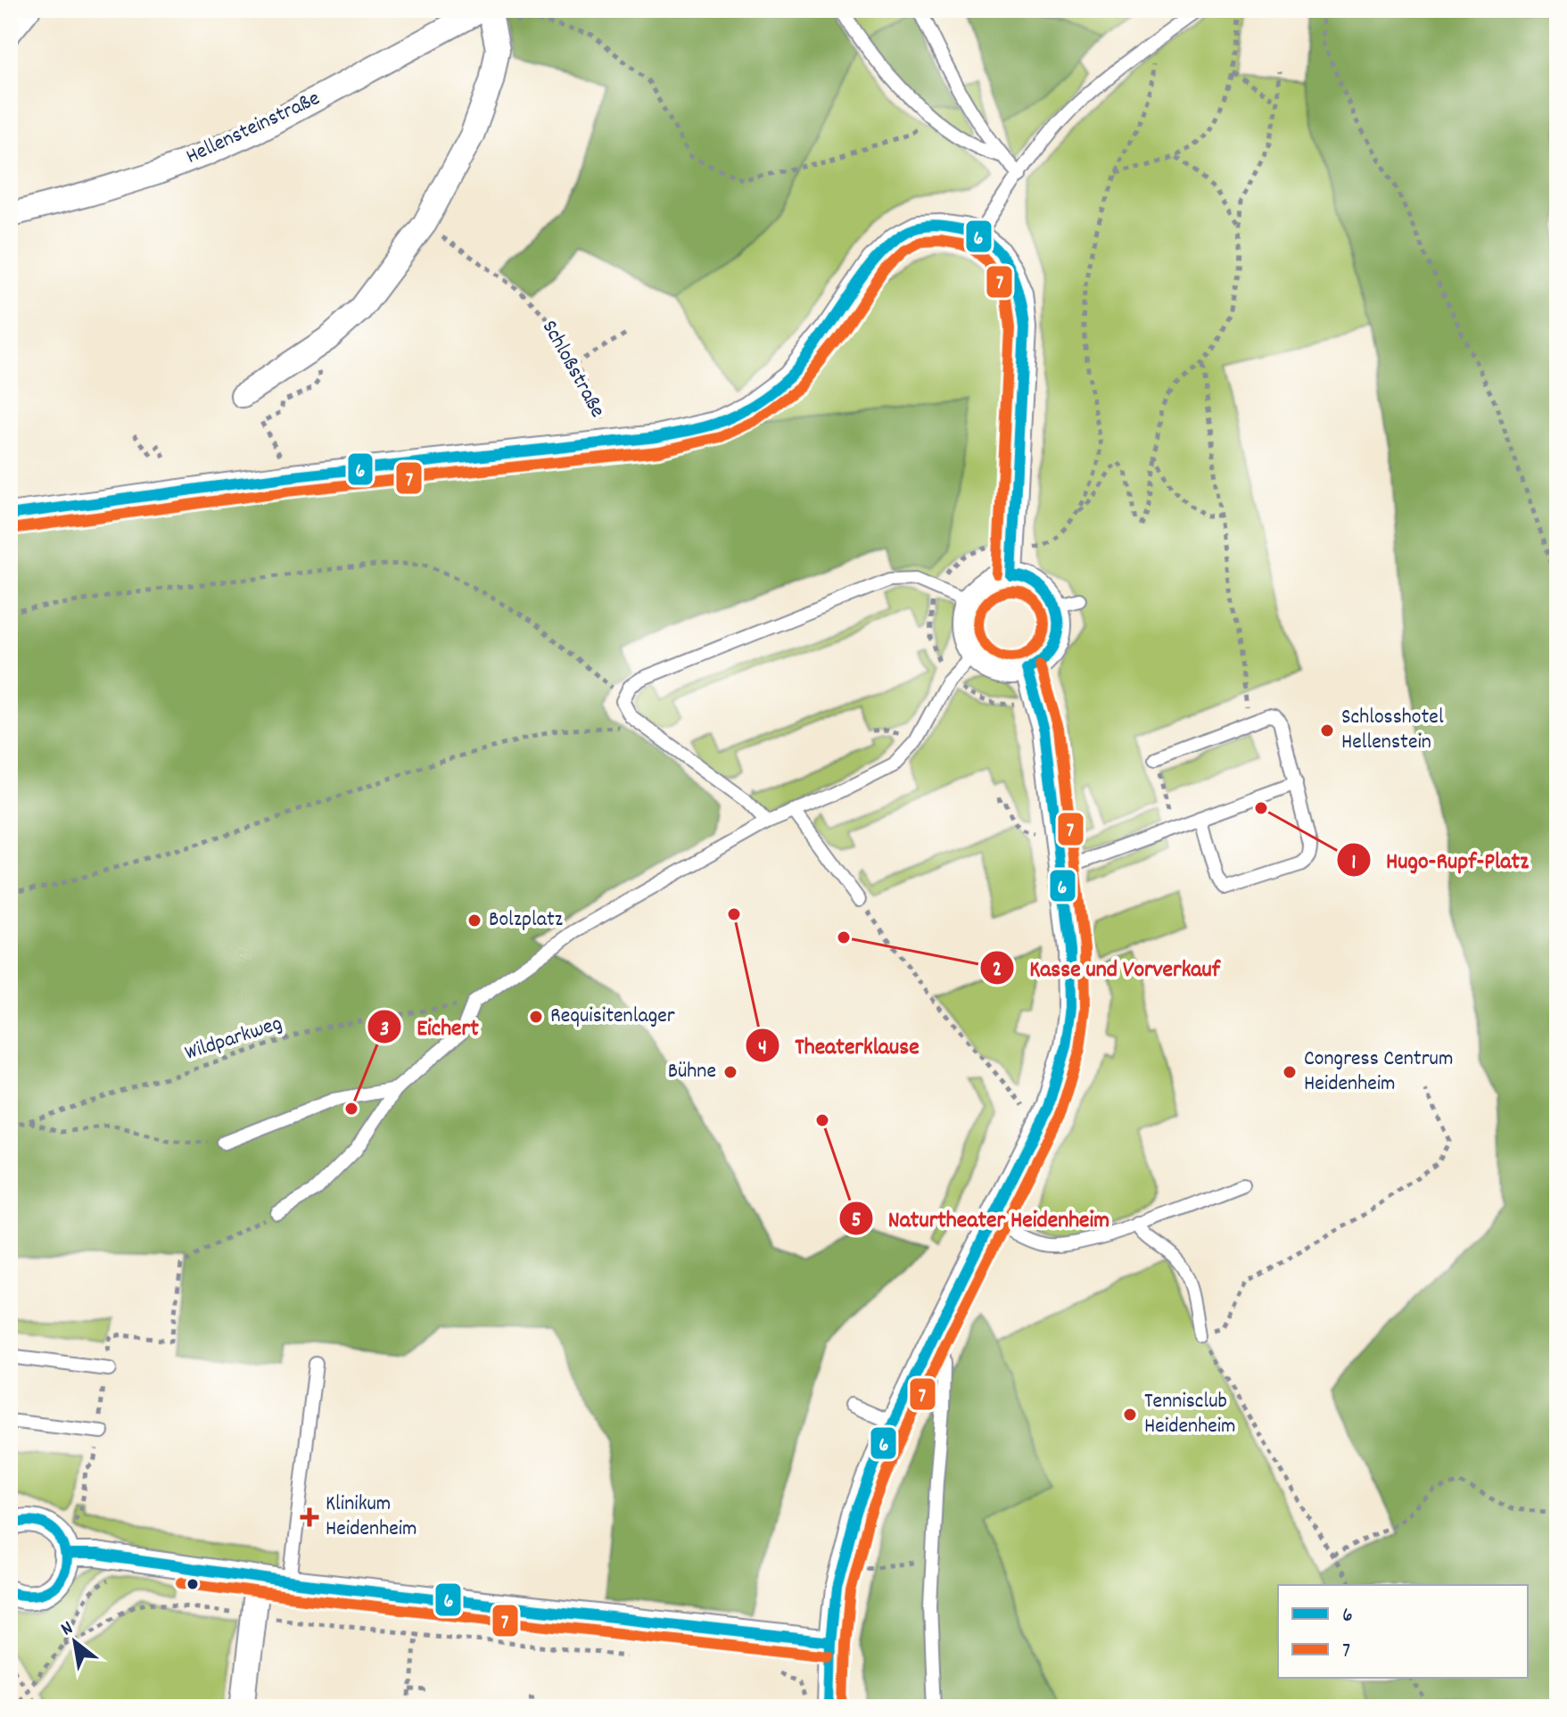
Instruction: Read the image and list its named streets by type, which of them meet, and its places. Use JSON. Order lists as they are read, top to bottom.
{
  "streets": {
    "street": ["Hellensteinstraße"],
    "path": ["Schloßstraße", "Wildparkweg"]
  },
  "places": {
    "other": [
      "Schlosshotel Hellenstein",
      "Hugo-Rupf-Platz",
      "Theaterklause",
      "Bolzplatz",
      "Kasse und Vorverkauf",
      "Requisitenlager",
      "Bühne",
      "Congress Centrum Heidenheim",
      "Eichert",
      "Naturtheater Heidenheim",
      "Tennisclub Heidenheim"
    ],
    "health": ["Klinikum Heidenheim"]
  },
  "lines": ["transit line 6", "transit line 7"],
  "legend": ["6", "7"],
  "north": "top left"
}
